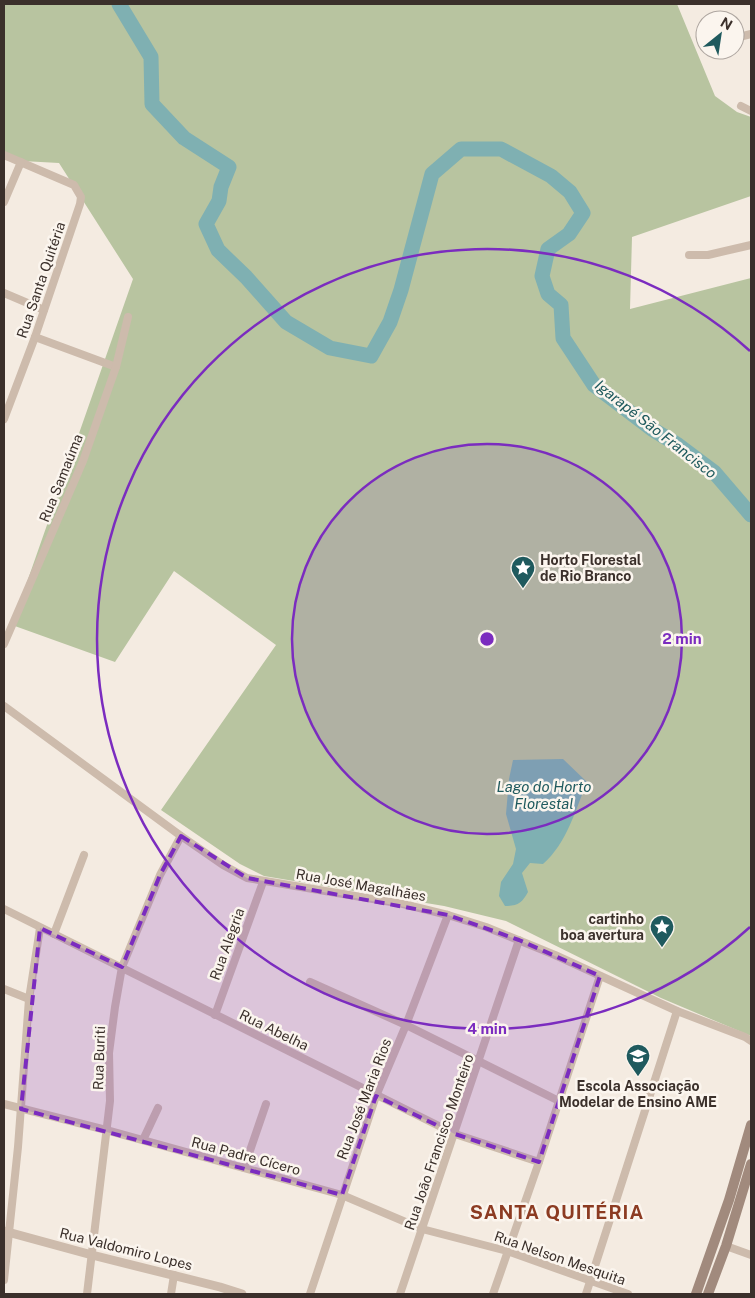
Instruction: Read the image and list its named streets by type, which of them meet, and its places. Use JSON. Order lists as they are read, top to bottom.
{
  "streets": {
    "street": [
      "Rua Santa Quitéria",
      "Rua Samaúma",
      "Rua José Magalhães",
      "Rua Alegria",
      "Rua Abelha",
      "Rua Buriti",
      "Rua José Maria Rios",
      "Rua João Francisco Monteiro",
      "Rua Padre Cícero",
      "Rua Valdomiro Lopes",
      "Rua Nelson Mesquita"
    ]
  },
  "crossings": [
    ["Rua José Magalhães", "Rua Alegria"],
    ["Rua José Magalhães", "Rua Buriti"],
    ["Rua José Magalhães", "Rua José Maria Rios"],
    ["Rua José Magalhães", "Rua João Francisco Monteiro"],
    ["Rua Alegria", "Rua Abelha"],
    ["Rua Abelha", "Rua Buriti"],
    ["Rua Abelha", "Rua José Maria Rios"],
    ["Rua Abelha", "Rua João Francisco Monteiro"],
    ["Rua Buriti", "Rua Padre Cícero"],
    ["Rua Buriti", "Rua Valdomiro Lopes"],
    ["Rua José Maria Rios", "Rua Padre Cícero"],
    ["Rua José Maria Rios", "Rua Nelson Mesquita"],
    ["Rua João Francisco Monteiro", "Rua Nelson Mesquita"],
    ["Rua Padre Cícero", "Rua Nelson Mesquita"]
  ],
  "districts": ["SANTA QUITÉRIA"],
  "water": ["Igarapé São Francisco", "Lago do Horto Florestal"],
  "places": {
    "place": ["Horto Florestal de Rio Branco", "cartinho boa avertura"],
    "school or university": ["Escola Associação Modelar de Ensino AME"]
  },
  "north": "top right",
  "rings": ["2 min", "4 min"]
}
